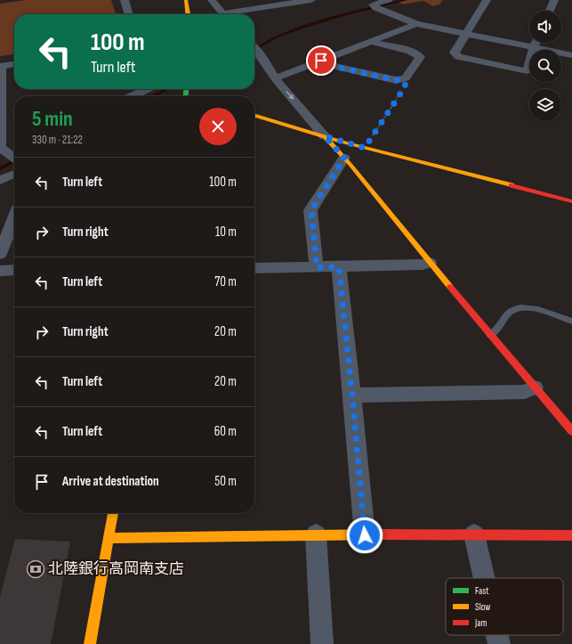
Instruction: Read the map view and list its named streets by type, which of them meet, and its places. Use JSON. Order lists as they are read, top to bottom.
{
  "places": {
    "bank": ["北陸銀行高岡南支店"]
  },
  "legend": ["Fast", "Slow", "Jam"],
  "page": {
    "turn": ["100 m", "Turn left"],
    "heading": ["5 min", "330 m · 21:22"],
    "list": [
      {
        "name": "Turn left",
        "value": "100 m"
      },
      {
        "name": "Turn right",
        "value": "10 m"
      },
      {
        "name": "Turn left",
        "value": "70 m"
      },
      {
        "name": "Turn right",
        "value": "20 m"
      },
      {
        "name": "Turn left",
        "value": "20 m"
      },
      {
        "name": "Turn left",
        "value": "60 m"
      },
      {
        "name": "Arrive at destination",
        "value": "50 m"
      }
    ]
  }
}
